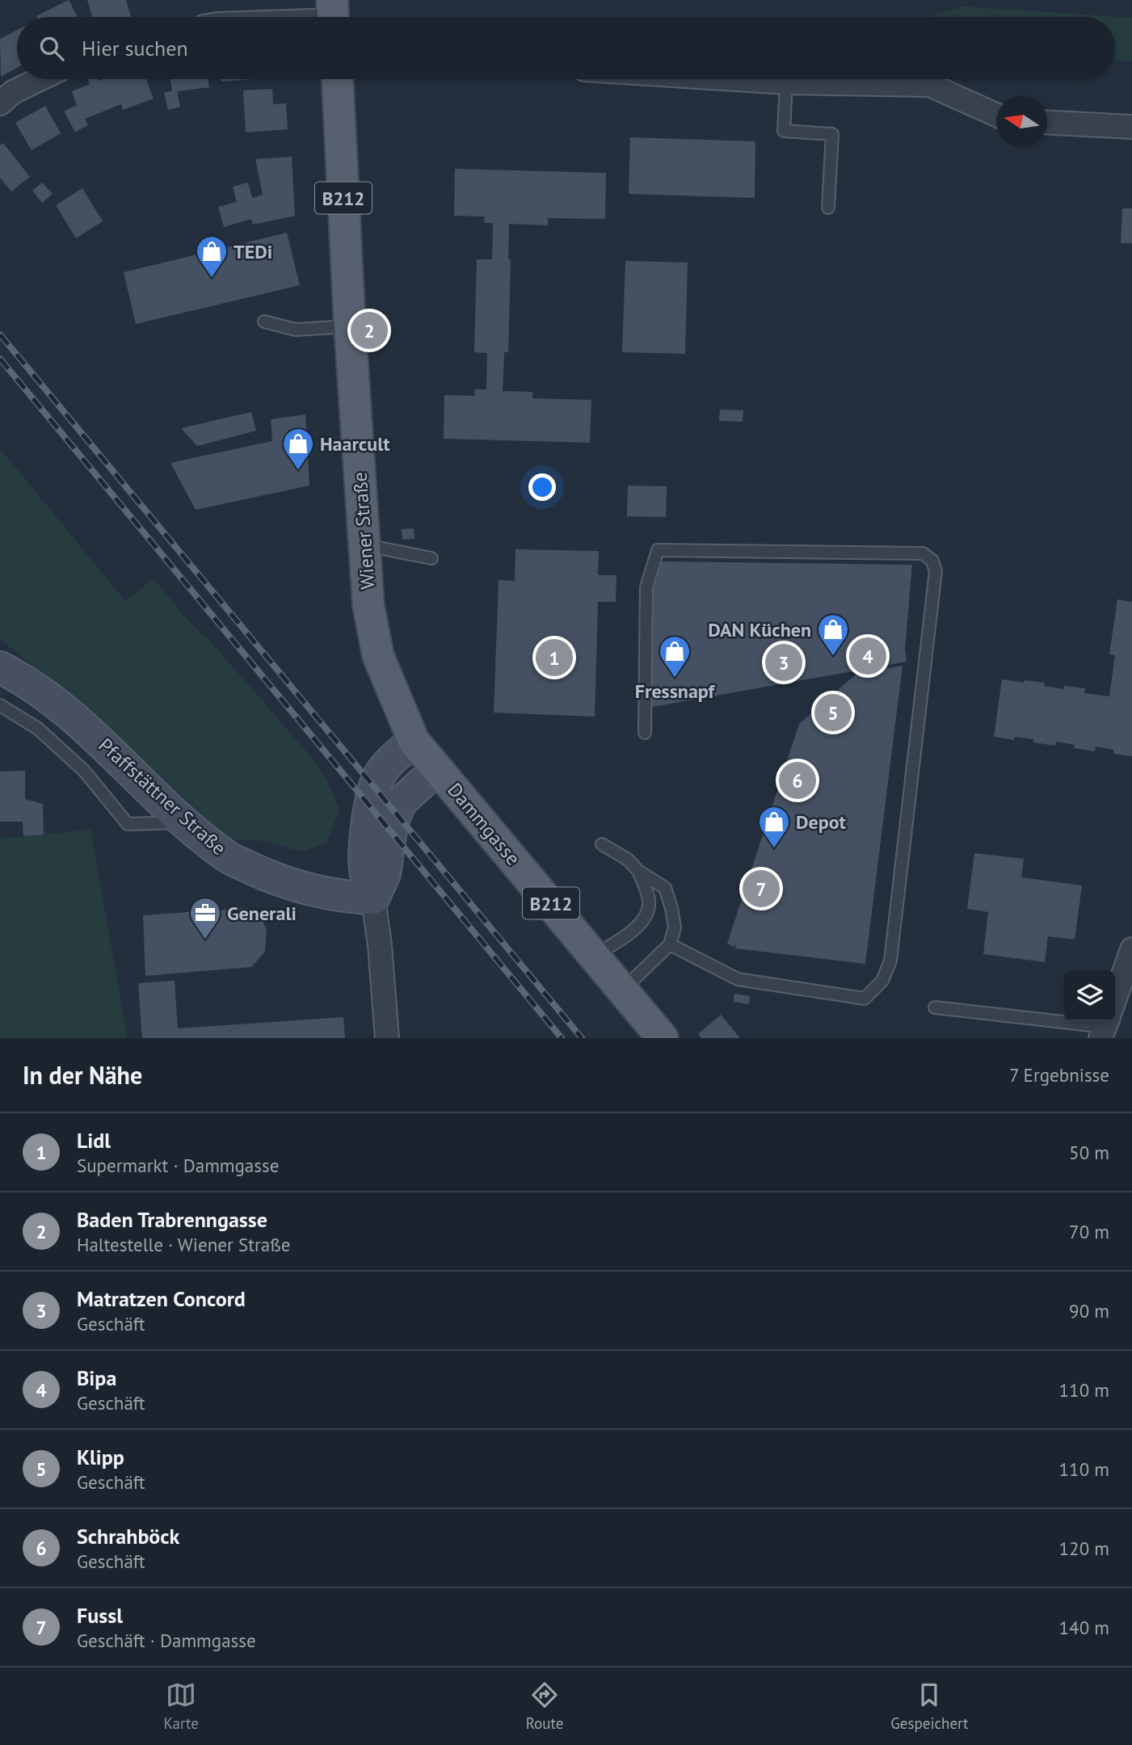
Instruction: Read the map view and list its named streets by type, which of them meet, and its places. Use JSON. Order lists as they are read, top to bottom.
{
  "streets": {
    "main road": [
      "B212",
      "Wiener Straße",
      "Pfaffstättner Straße",
      "Dammgasse"
    ]
  },
  "crossings": [
    ["Wiener Straße", "Dammgasse"]
  ],
  "places": {
    "shop": [
      "TEDi",
      "Haarcult",
      "DAN Küchen",
      "Fressnapf",
      "Depot"
    ],
    "office": ["Generali"]
  },
  "north": "left",
  "page": {
    "search": "Hier suchen",
    "pins": [
      "2",
      "4",
      "1",
      "3",
      "5",
      "6",
      "7"
    ],
    "heading": ["In der Nähe", "7 Ergebnisse"],
    "list": [
      {
        "mark": "1",
        "name": "Lidl",
        "note": "Supermarkt · Dammgasse",
        "value": "50 m"
      },
      {
        "mark": "2",
        "name": "Baden Trabrenngasse",
        "note": "Haltestelle · Wiener Straße",
        "value": "70 m"
      },
      {
        "mark": "3",
        "name": "Matratzen Concord",
        "note": "Geschäft",
        "value": "90 m"
      },
      {
        "mark": "4",
        "name": "Bipa",
        "note": "Geschäft",
        "value": "110 m"
      },
      {
        "mark": "5",
        "name": "Klipp",
        "note": "Geschäft",
        "value": "110 m"
      },
      {
        "mark": "6",
        "name": "Schrahböck",
        "note": "Geschäft",
        "value": "120 m"
      },
      {
        "mark": "7",
        "name": "Fussl",
        "note": "Geschäft · Dammgasse",
        "value": "140 m"
      }
    ],
    "nav": ["Karte", "Route", "Gespeichert"]
  }
}
